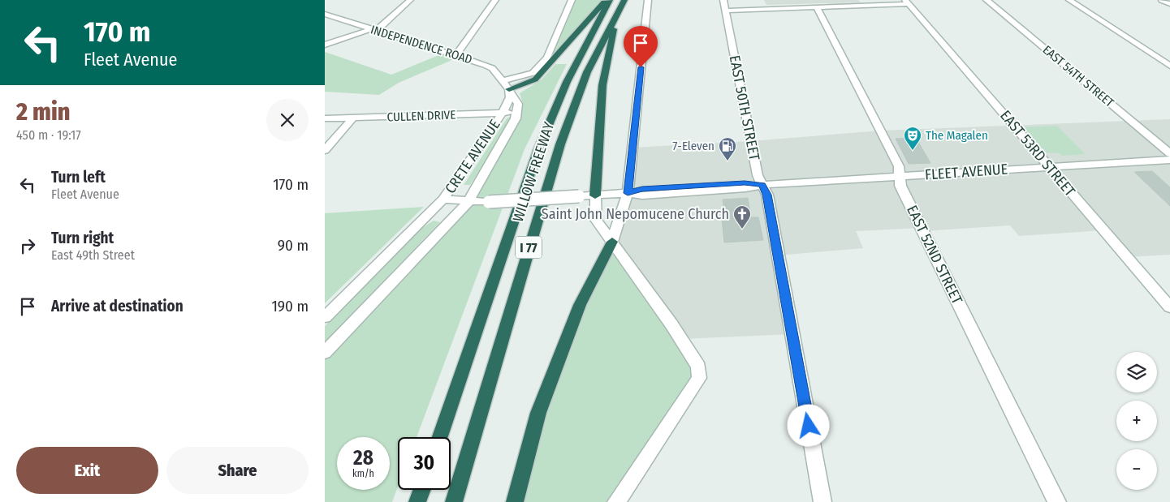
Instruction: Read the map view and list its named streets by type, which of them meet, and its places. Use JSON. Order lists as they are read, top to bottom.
{
  "streets": {
    "highway": ["WILLOW FREEWAY", "I 77"],
    "street": [
      "INDEPENDENCE ROAD",
      "EAST 54TH STREET",
      "EAST 50TH STREET",
      "CULLEN DRIVE",
      "EAST 53RD STREET",
      "CRETE AVENUE",
      "FLEET AVENUE",
      "EAST 52ND STREET"
    ]
  },
  "crossings": [
    ["INDEPENDENCE ROAD", "CULLEN DRIVE"],
    ["INDEPENDENCE ROAD", "CRETE AVENUE"],
    ["EAST 50TH STREET", "FLEET AVENUE"],
    ["CULLEN DRIVE", "CRETE AVENUE"],
    ["EAST 53RD STREET", "FLEET AVENUE"],
    ["CRETE AVENUE", "FLEET AVENUE"],
    ["FLEET AVENUE", "EAST 52ND STREET"]
  ],
  "places": {
    "theatre": ["The Magalen"],
    "fuel station": ["7-Eleven"],
    "church": ["Saint John Nepomucene Church"]
  },
  "page": {
    "turn": ["170 m", "Fleet Avenue"],
    "heading": ["2 min", "450 m · 19:17"],
    "list": [
      {
        "name": "Turn left",
        "note": "Fleet Avenue",
        "value": "170 m"
      },
      {
        "name": "Turn right",
        "note": "East 49th Street",
        "value": "90 m"
      },
      {
        "name": "Arrive at destination",
        "value": "190 m"
      }
    ],
    "map_buttons": ["+", "−"],
    "speed": "28 km/h",
    "limit": "30",
    "buttons": ["Exit", "Share"]
  }
}
